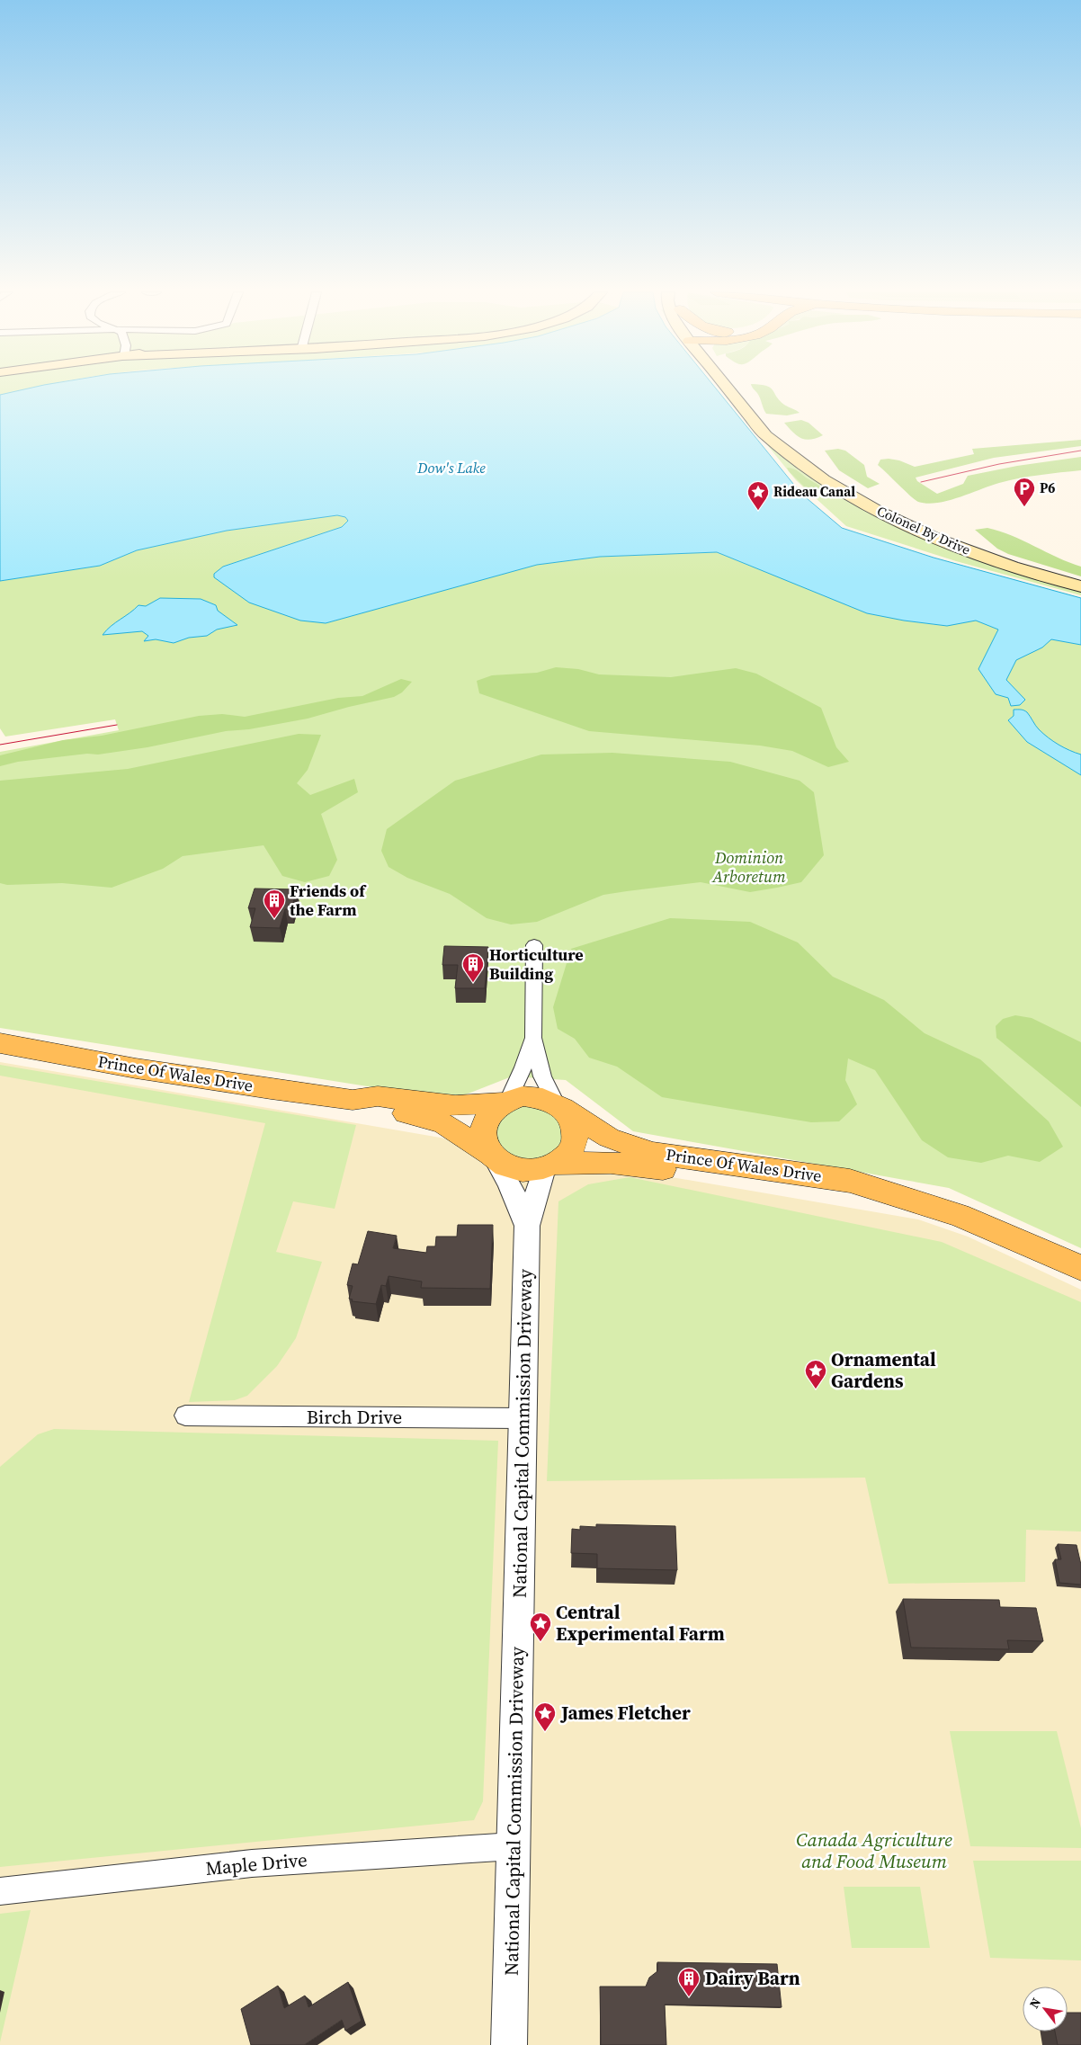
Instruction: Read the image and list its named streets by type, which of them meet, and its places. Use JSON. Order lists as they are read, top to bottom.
{
  "streets": {
    "main road": ["Colonel By Drive", "Prince Of Wales Drive"],
    "street": ["Birch Drive", "National Capital Commission Driveway", "Maple Drive"]
  },
  "crossings": [
    ["Prince Of Wales Drive", "National Capital Commission Driveway"],
    ["Birch Drive", "National Capital Commission Driveway"],
    ["National Capital Commission Driveway", "Maple Drive"]
  ],
  "water": ["Dow's Lake"],
  "parks": ["Dominion Arboretum", "Canada Agriculture and Food Museum"],
  "places": {
    "parking": ["P6"],
    "place": [
      "Rideau Canal",
      "Ornamental Gardens",
      "Central Experimental Farm",
      "James Fletcher"
    ],
    "building": ["Friends of the Farm", "Horticulture Building", "Dairy Barn"]
  },
  "north": "top left"
}
